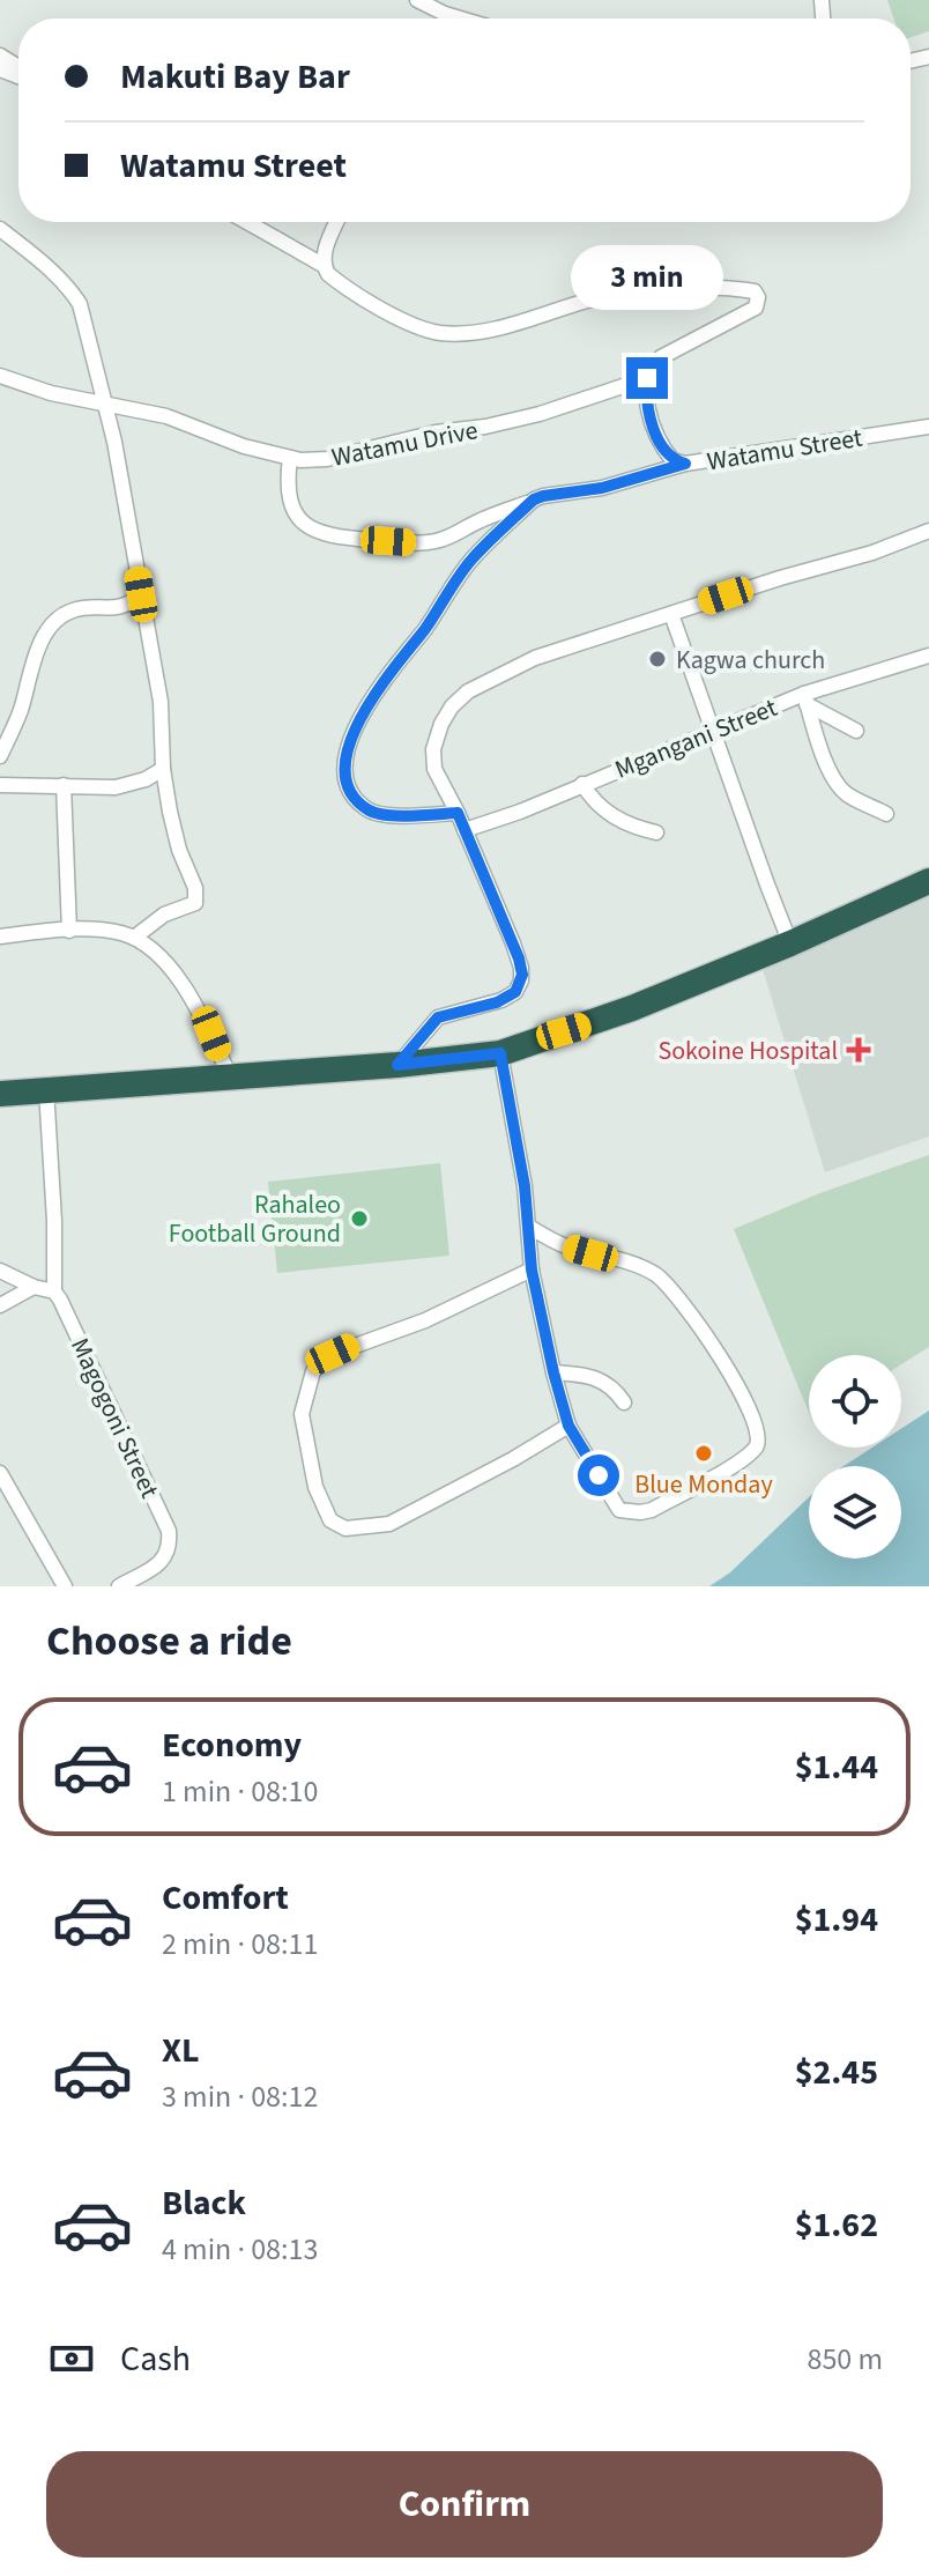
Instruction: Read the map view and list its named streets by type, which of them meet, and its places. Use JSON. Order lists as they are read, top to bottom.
{
  "streets": {
    "street": [
      "Watamu Drive",
      "Watamu Street",
      "Mgangani Street",
      "Magogoni Street"
    ]
  },
  "crossings": [
    ["Watamu Drive", "Watamu Street"]
  ],
  "places": {
    "other": ["Kagwa church", "Rahaleo Football Ground", "Blue Monday"],
    "health": ["Sokoine Hospital"]
  },
  "page": {
    "banner": ["Makuti Bay Bar", "Watamu Street"],
    "bubble": "3 min",
    "heading": "Choose a ride",
    "list": [
      {
        "name": "Economy",
        "note": "1 min · 08:10",
        "value": "$1.44"
      },
      {
        "name": "Comfort",
        "note": "2 min · 08:11",
        "value": "$1.94"
      },
      {
        "name": "XL",
        "note": "3 min · 08:12",
        "value": "$2.45"
      },
      {
        "name": "Black",
        "note": "4 min · 08:13",
        "value": "$1.62"
      }
    ],
    "pay": ["Cash", "850 m"],
    "buttons": "Confirm"
  }
}
